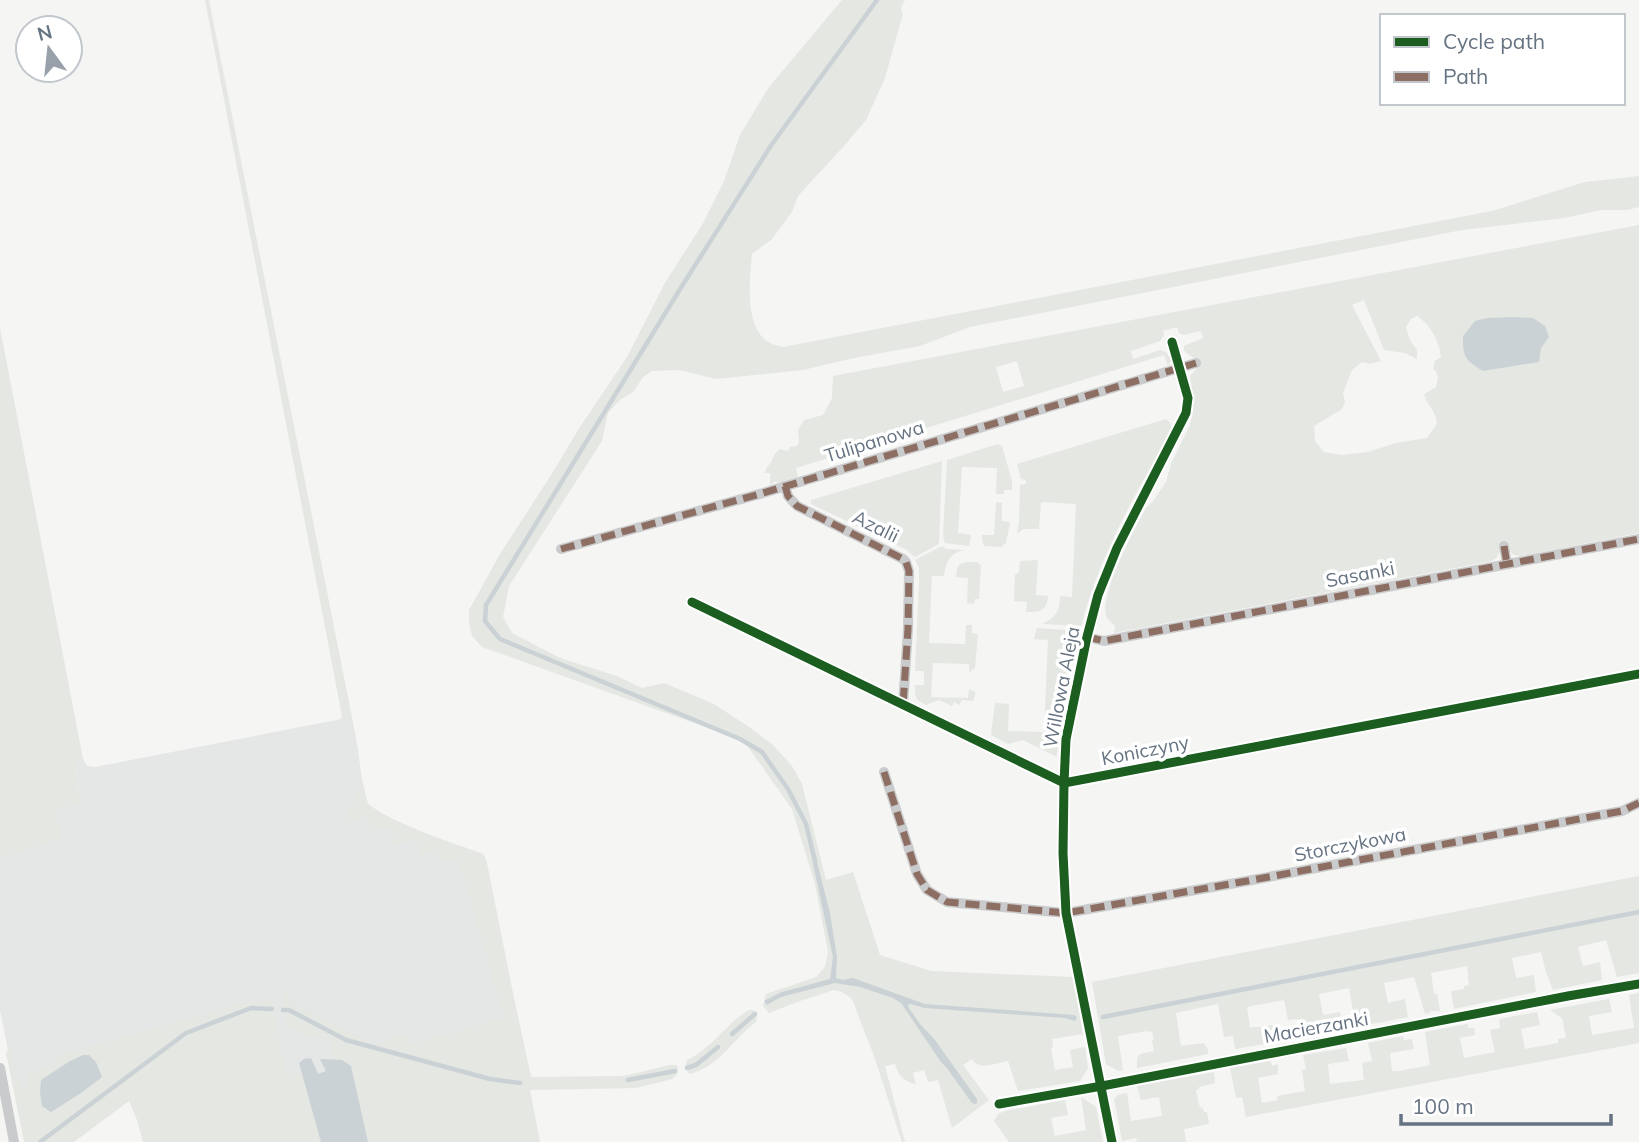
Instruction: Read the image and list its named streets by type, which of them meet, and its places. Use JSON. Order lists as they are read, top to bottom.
{
  "streets": {
    "street": [
      "Tulipanowa",
      "Azalii",
      "Sasanki",
      "Willowa Aleja",
      "Koniczyny",
      "Storczykowa",
      "Macierzanki"
    ]
  },
  "crossings": [
    ["Tulipanowa", "Azalii"],
    ["Tulipanowa", "Willowa Aleja"],
    ["Sasanki", "Willowa Aleja"],
    ["Willowa Aleja", "Koniczyny"],
    ["Willowa Aleja", "Storczykowa"],
    ["Willowa Aleja", "Macierzanki"]
  ],
  "legend": ["Cycle path", "Path"],
  "scale_bar": "100 m",
  "north": "top"
}
